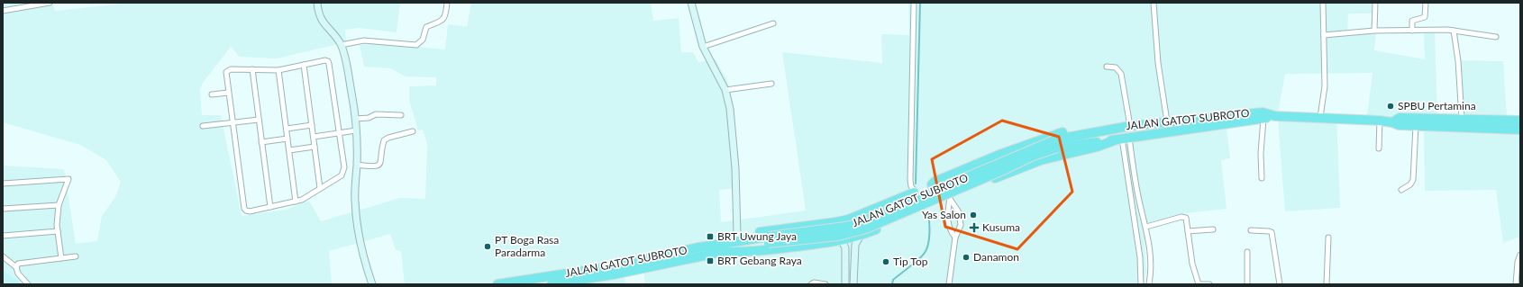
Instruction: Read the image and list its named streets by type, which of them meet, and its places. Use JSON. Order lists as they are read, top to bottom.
{
  "streets": {
    "highway": ["JALAN GATOT SUBROTO"]
  },
  "places": {
    "other": [
      "SPBU Pertamina",
      "Yas Salon",
      "PT Boga Rasa Paradarma",
      "Danamon",
      "Tip Top"
    ],
    "health": ["Kusuma"],
    "transit": ["BRT Uwung Jaya", "BRT Gebang Raya"]
  }
}
